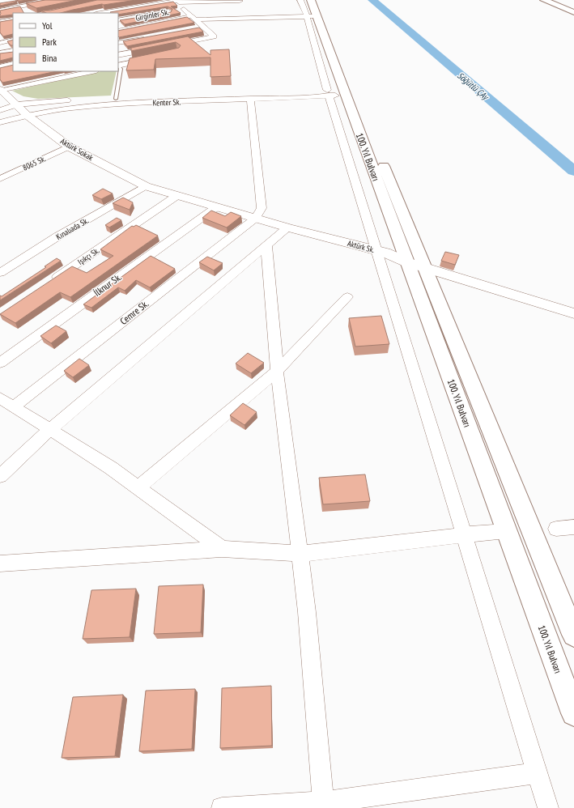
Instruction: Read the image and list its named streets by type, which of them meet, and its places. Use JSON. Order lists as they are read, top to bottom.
{
  "streets": {
    "main road": ["100. Yıl Bulvarı"],
    "street": [
      "Girginler Sk.",
      "Kenter Sk.",
      "Aktürk Sokak",
      "8065 Sk.",
      "Kınalıada Sk.",
      "Aktürk Sk.",
      "Işıkçı Sk.",
      "İlknur Sk.",
      "Cemre Sk."
    ]
  },
  "crossings": [
    ["Kenter Sk.", "Aktürk Sokak"],
    ["Kenter Sk.", "100. Yıl Bulvarı"],
    ["Aktürk Sokak", "8065 Sk."],
    ["Aktürk Sokak", "Kınalıada Sk."],
    ["Aktürk Sokak", "Aktürk Sk."],
    ["100. Yıl Bulvarı", "Aktürk Sk."],
    ["Kınalıada Sk.", "Aktürk Sk."],
    ["Aktürk Sk.", "Işıkçı Sk."],
    ["Aktürk Sk.", "İlknur Sk."],
    ["Aktürk Sk.", "Cemre Sk."]
  ],
  "water": ["Söğütlü ÇAy"],
  "legend": ["Yol", "Park", "Bina"]
}
